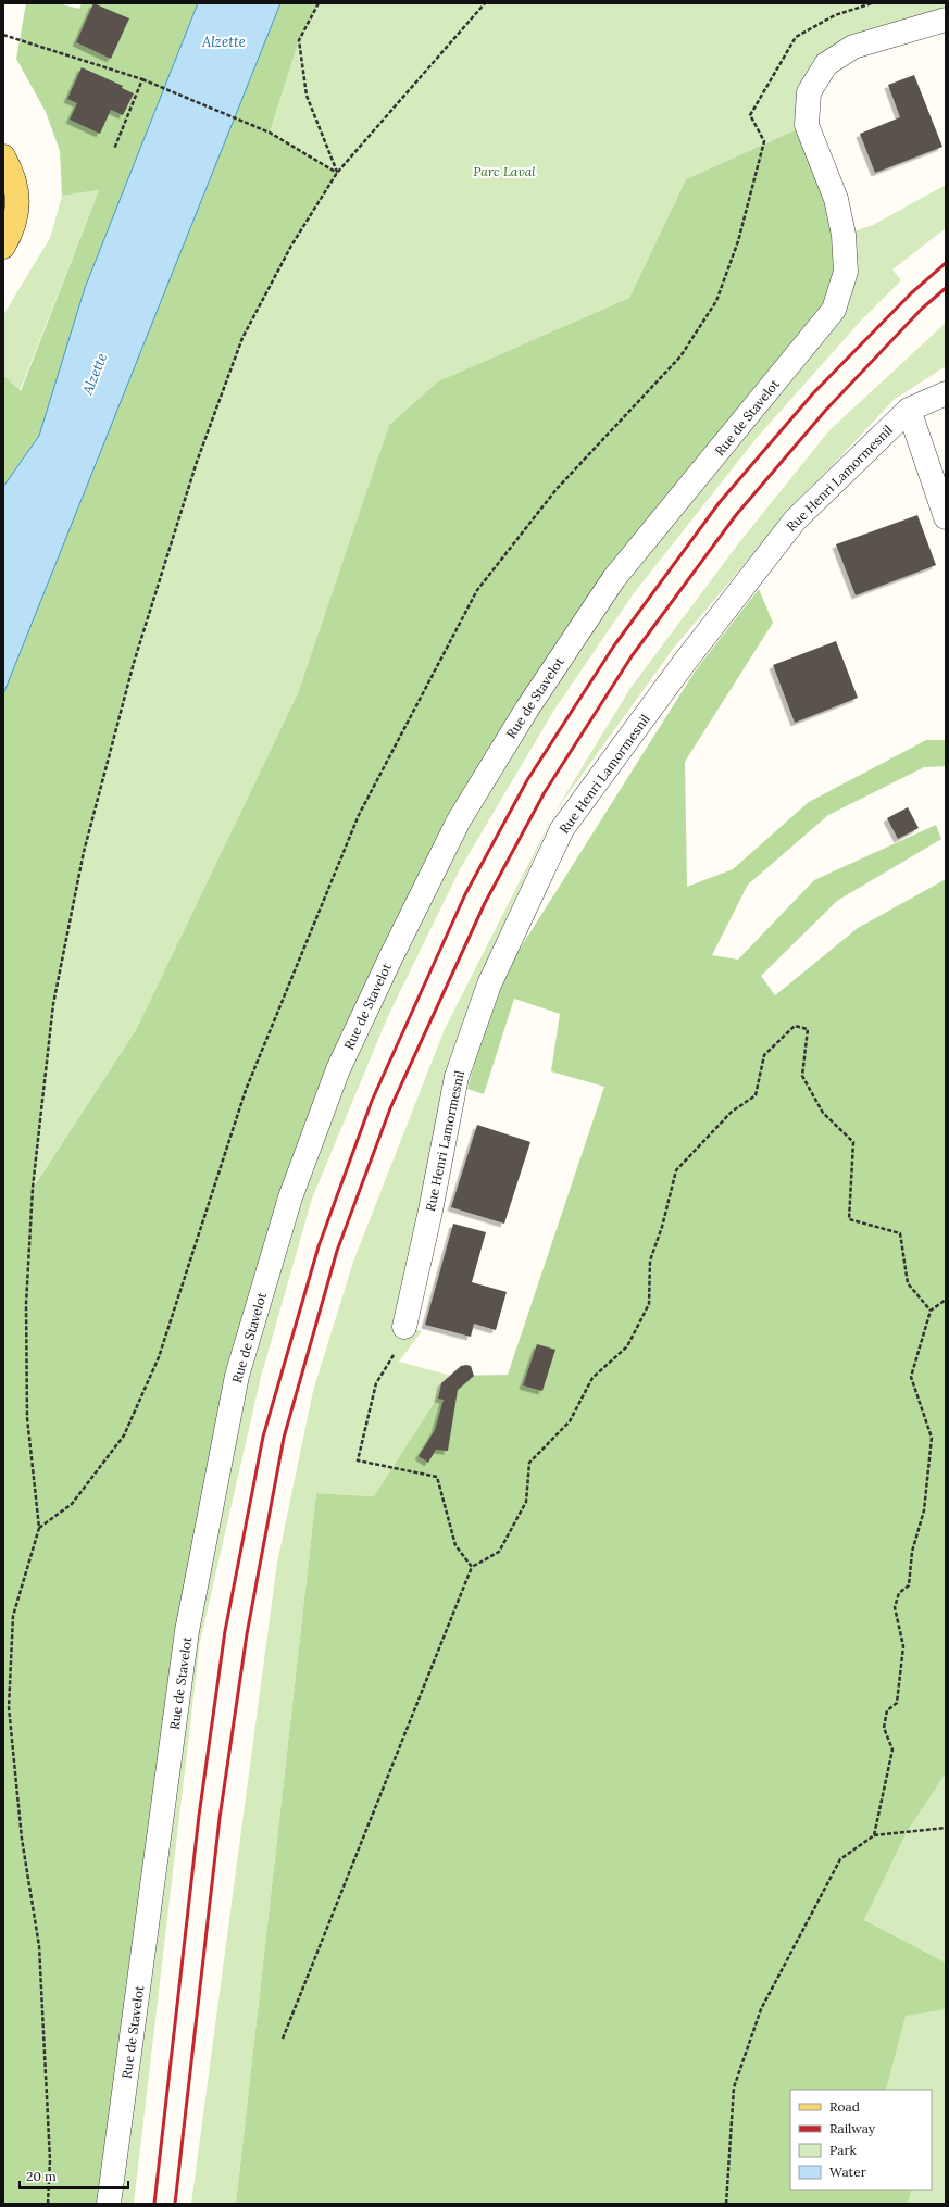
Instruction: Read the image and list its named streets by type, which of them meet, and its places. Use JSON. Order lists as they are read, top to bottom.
{
  "streets": {
    "street": ["Rue de Stavelot", "Rue Henri Lamormesnil"]
  },
  "water": ["Alzette"],
  "parks": ["Parc Laval"],
  "legend": [
    "Road",
    "Railway",
    "Park",
    "Water"
  ],
  "scale_bar": "20 m"
}
